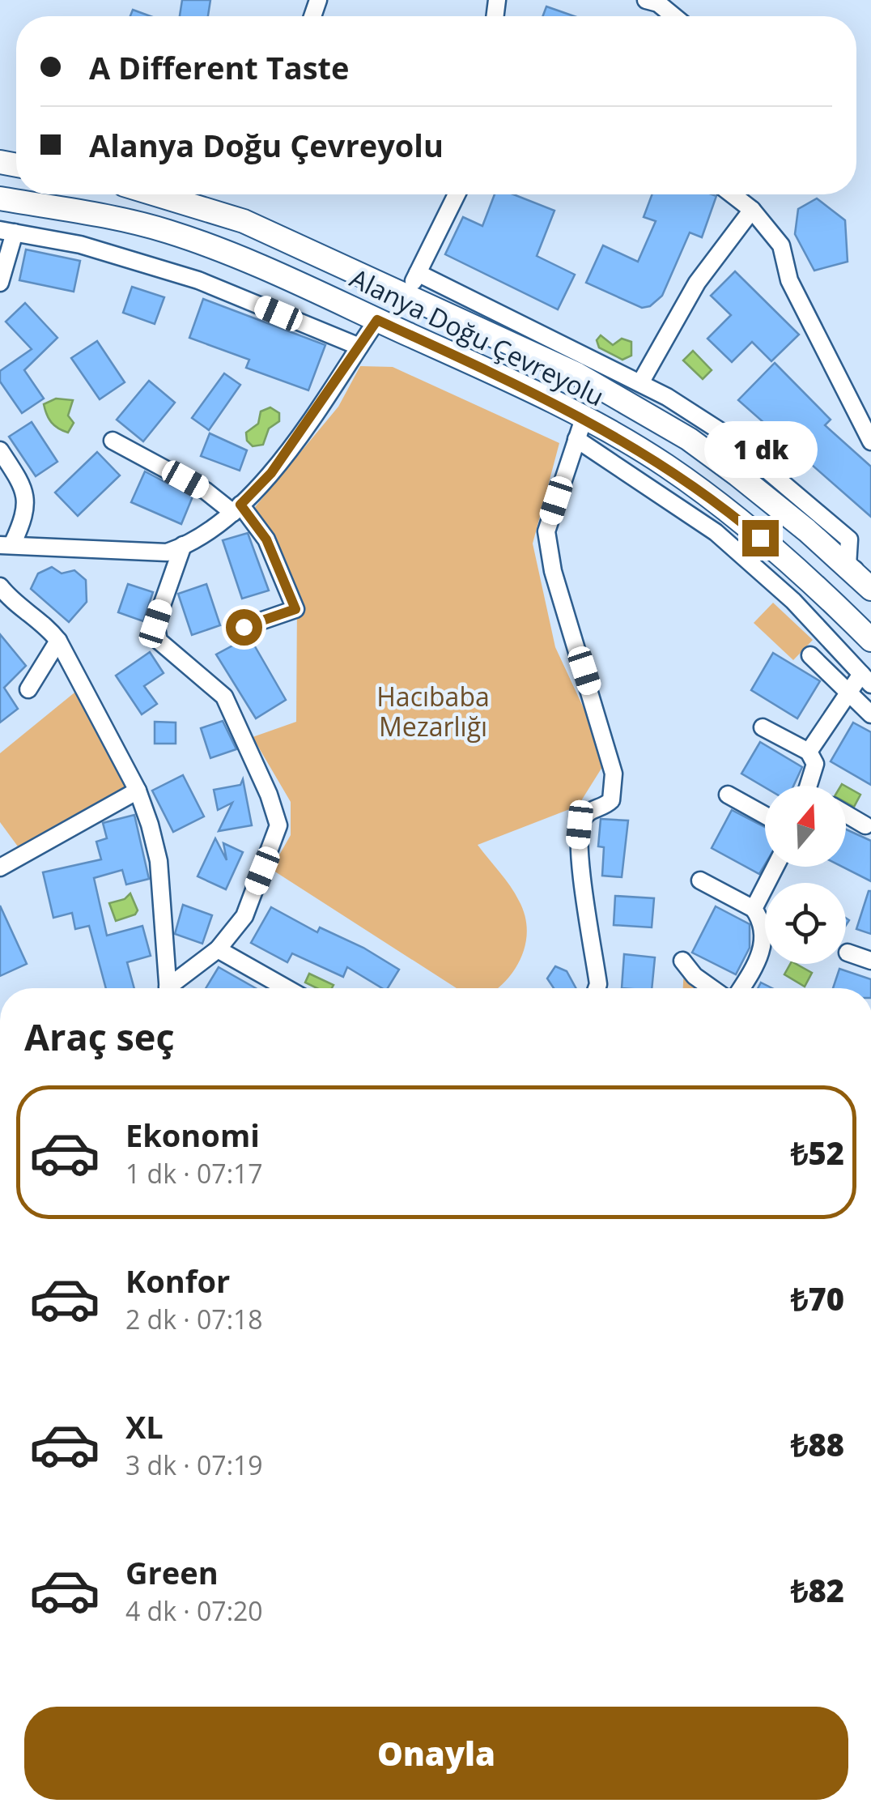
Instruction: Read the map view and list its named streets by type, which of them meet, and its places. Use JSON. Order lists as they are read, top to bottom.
{
  "streets": {
    "highway": ["Alanya Doğu Çevreyolu"]
  },
  "parks": ["Hacıbaba Mezarlığı"],
  "north": "top",
  "page": {
    "banner": ["A Different Taste", "Alanya Doğu Çevreyolu"],
    "bubble": "1 dk",
    "heading": "Araç seç",
    "list": [
      {
        "name": "Ekonomi",
        "note": "1 dk · 07:17",
        "value": "₺52"
      },
      {
        "name": "Konfor",
        "note": "2 dk · 07:18",
        "value": "₺70"
      },
      {
        "name": "XL",
        "note": "3 dk · 07:19",
        "value": "₺88"
      },
      {
        "name": "Green",
        "note": "4 dk · 07:20",
        "value": "₺82"
      }
    ],
    "buttons": "Onayla"
  }
}
